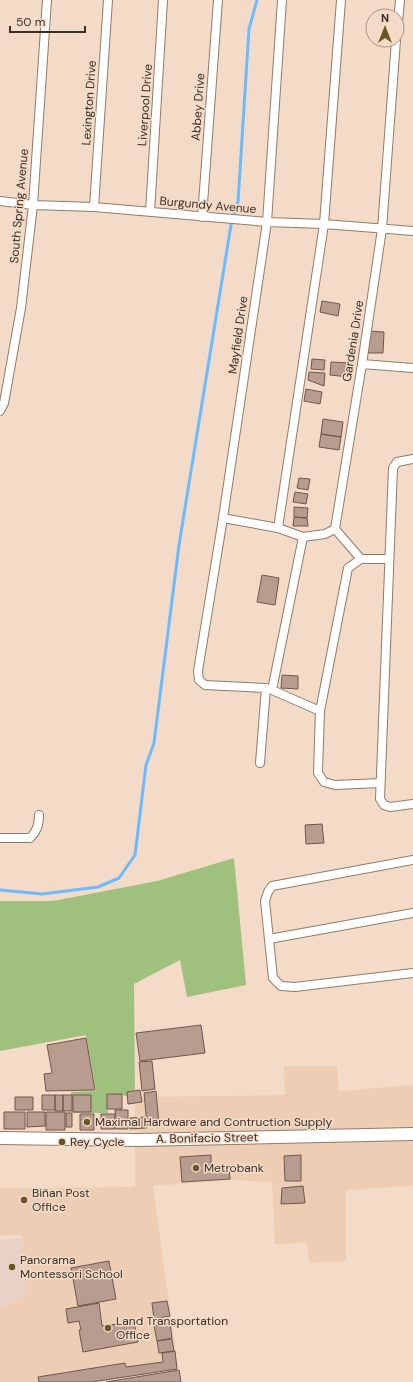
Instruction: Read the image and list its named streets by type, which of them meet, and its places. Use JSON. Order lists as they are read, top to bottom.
{
  "streets": {
    "main road": ["A. Bonifacio Street"],
    "street": [
      "Lexington Drive",
      "Liverpool Drive",
      "Abbey Drive",
      "Burgundy Avenue",
      "South Spring Avenue",
      "Mayfield Drive",
      "Gardenia Drive"
    ]
  },
  "crossings": [
    ["Lexington Drive", "Burgundy Avenue"],
    ["Liverpool Drive", "Burgundy Avenue"],
    ["Abbey Drive", "Burgundy Avenue"],
    ["Burgundy Avenue", "South Spring Avenue"],
    ["Burgundy Avenue", "Mayfield Drive"],
    ["Burgundy Avenue", "Gardenia Drive"]
  ],
  "places": [
    "Maximal Hardware and Contruction Supply",
    "Rey Cycle",
    "Metrobank",
    "Biñan Post Office",
    "Panorama Montessori School",
    "Land Transportation Office"
  ],
  "scale_bar": "50 m",
  "north": "top"
}
